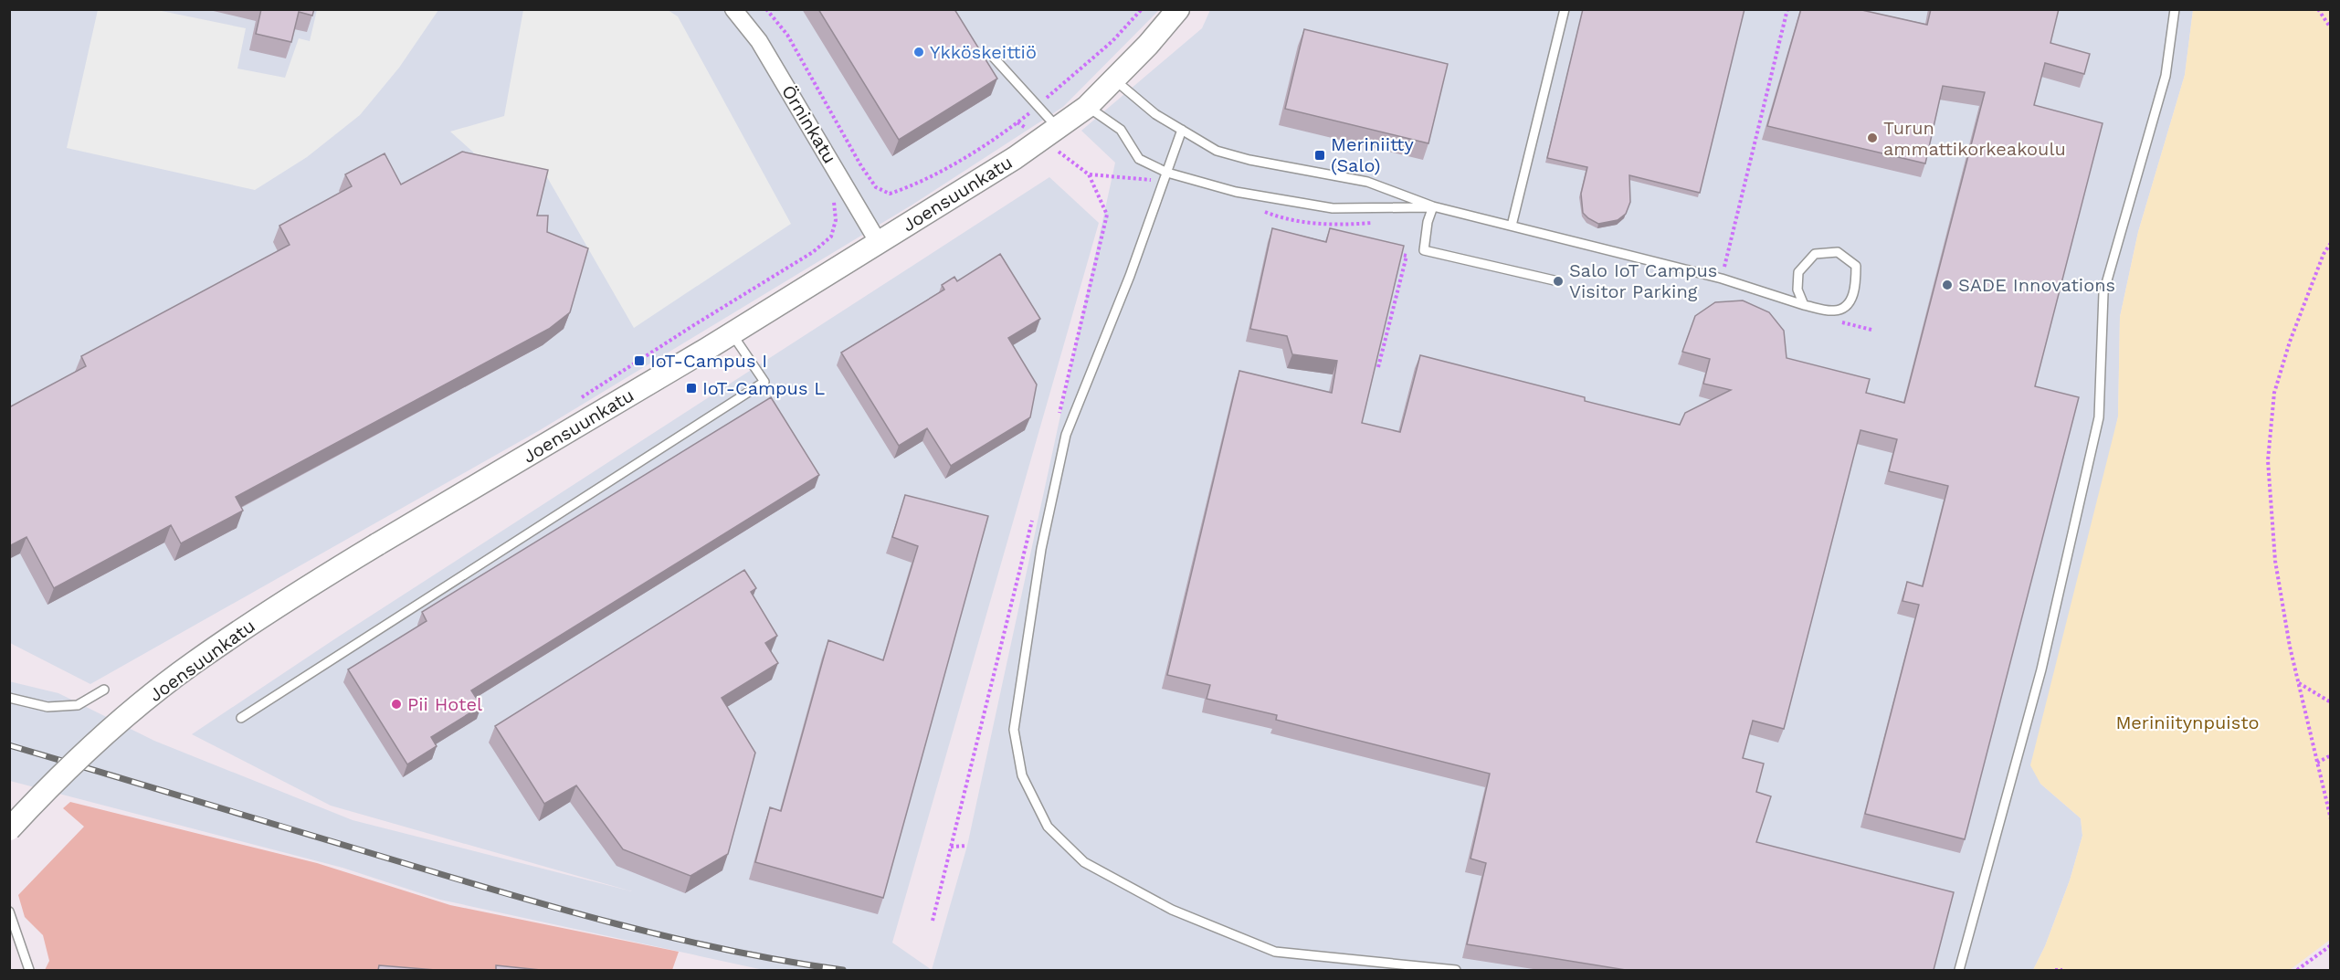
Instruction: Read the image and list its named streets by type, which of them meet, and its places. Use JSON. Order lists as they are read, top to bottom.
{
  "streets": {
    "street": ["Örninkatu", "Joensuunkatu"]
  },
  "crossings": [
    ["Örninkatu", "Joensuunkatu"]
  ],
  "parks": ["Meriniitynpuisto"],
  "places": {
    "other": [
      "Ykköskeittiö",
      "Turun ammattikorkeakoulu",
      "Salo IoT Campus Visitor Parking",
      "SADE Innovations",
      "Pii Hotel"
    ],
    "transit": ["Meriniitty (Salo)", "IoT-Campus I", "IoT-Campus L"]
  }
}
